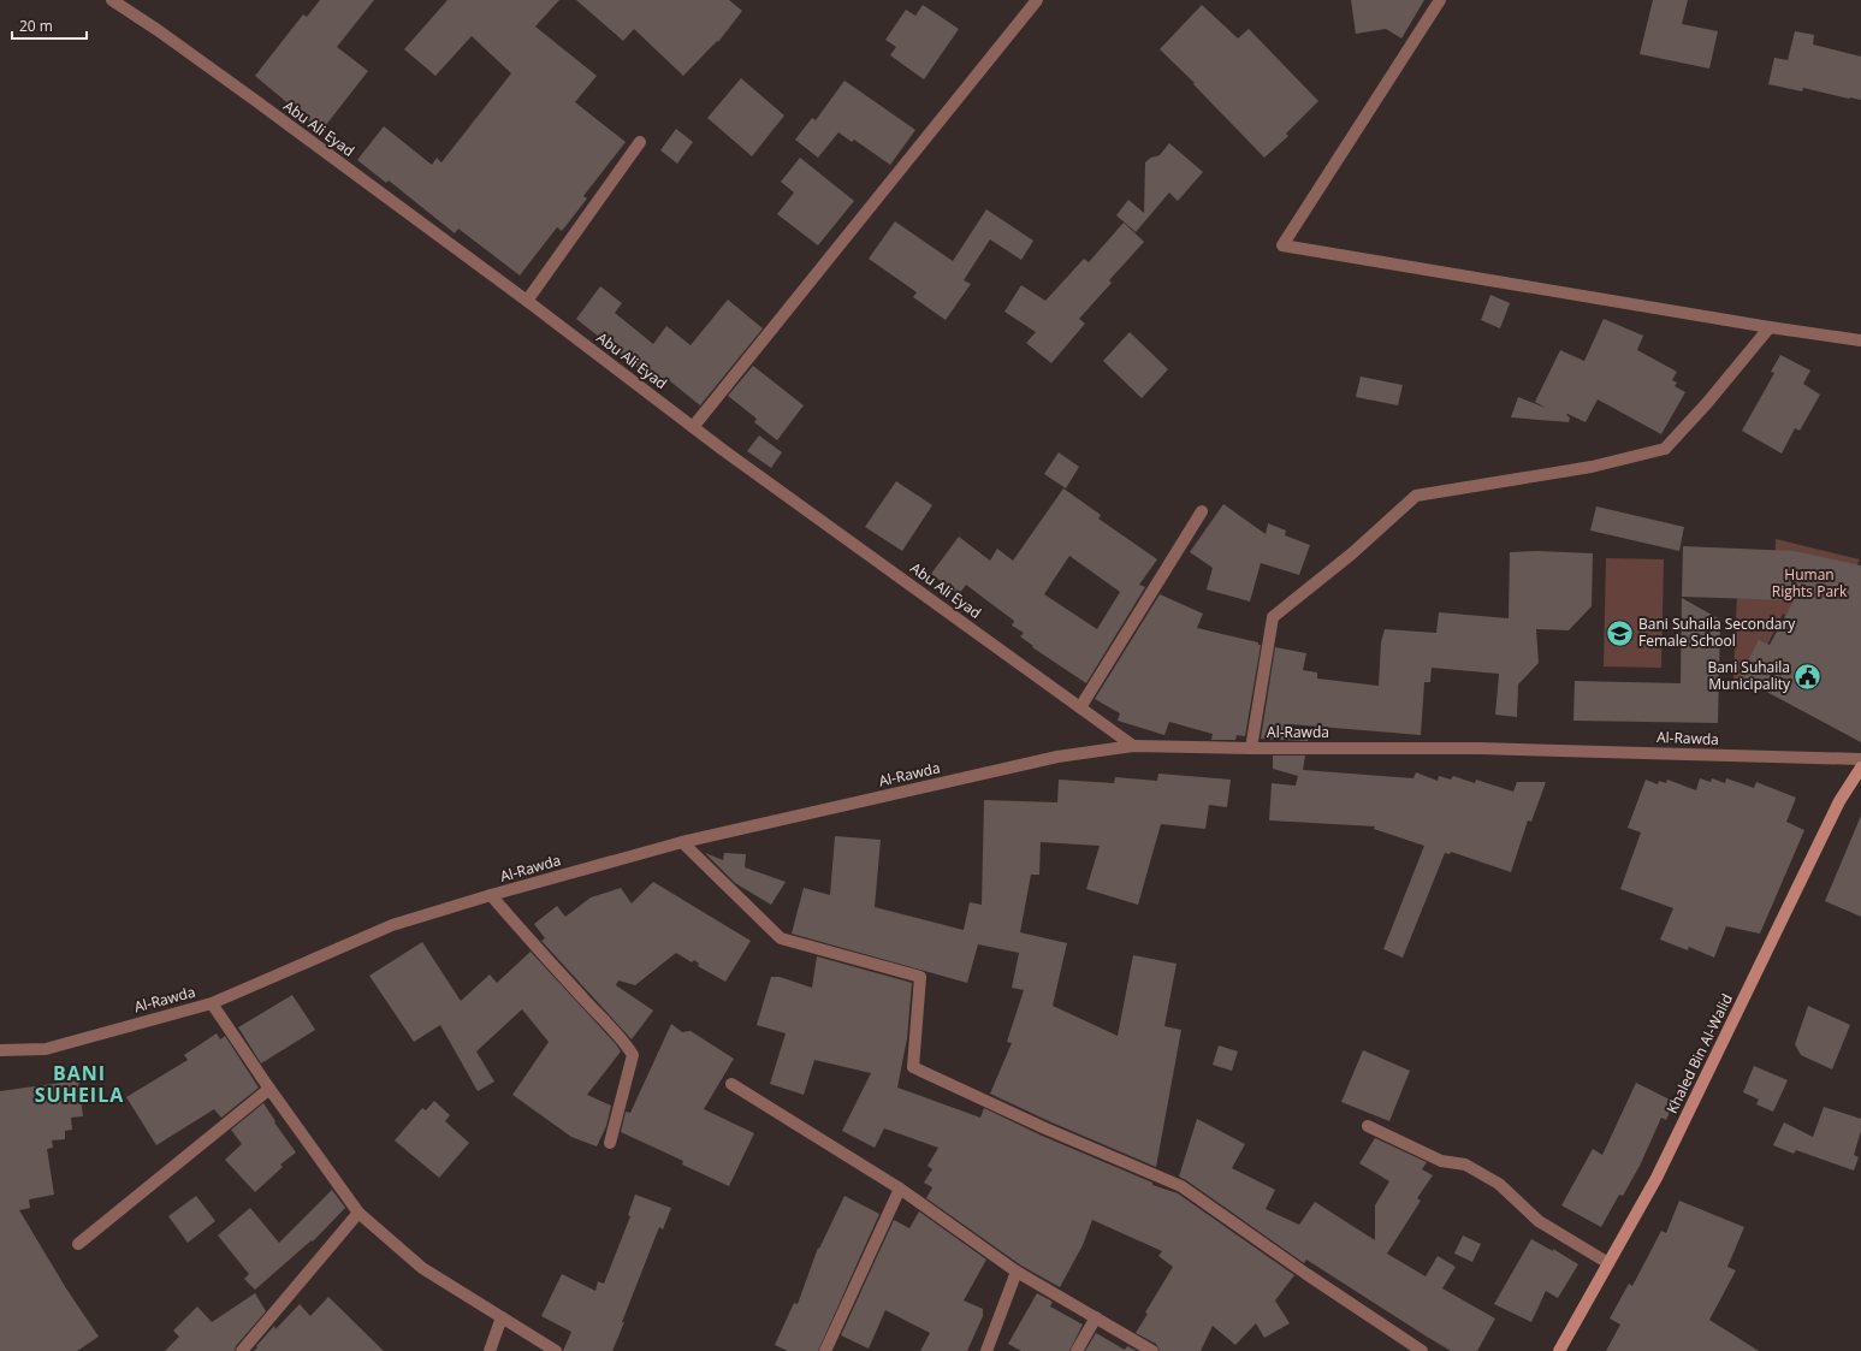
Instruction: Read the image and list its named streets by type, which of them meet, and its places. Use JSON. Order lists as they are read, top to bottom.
{
  "streets": {
    "street": ["Abu Ali Eyad", "Al-Rawda", "Khaled Bin Al-Walid"]
  },
  "crossings": [
    ["Abu Ali Eyad", "Al-Rawda"]
  ],
  "districts": ["BANI SUHEILA"],
  "parks": ["Human Rights Park"],
  "places": {
    "school or university": ["Bani Suhaila Secondary Female School"],
    "public building": ["Bani Suhaila Municipality"]
  },
  "scale_bar": "20 m"
}
